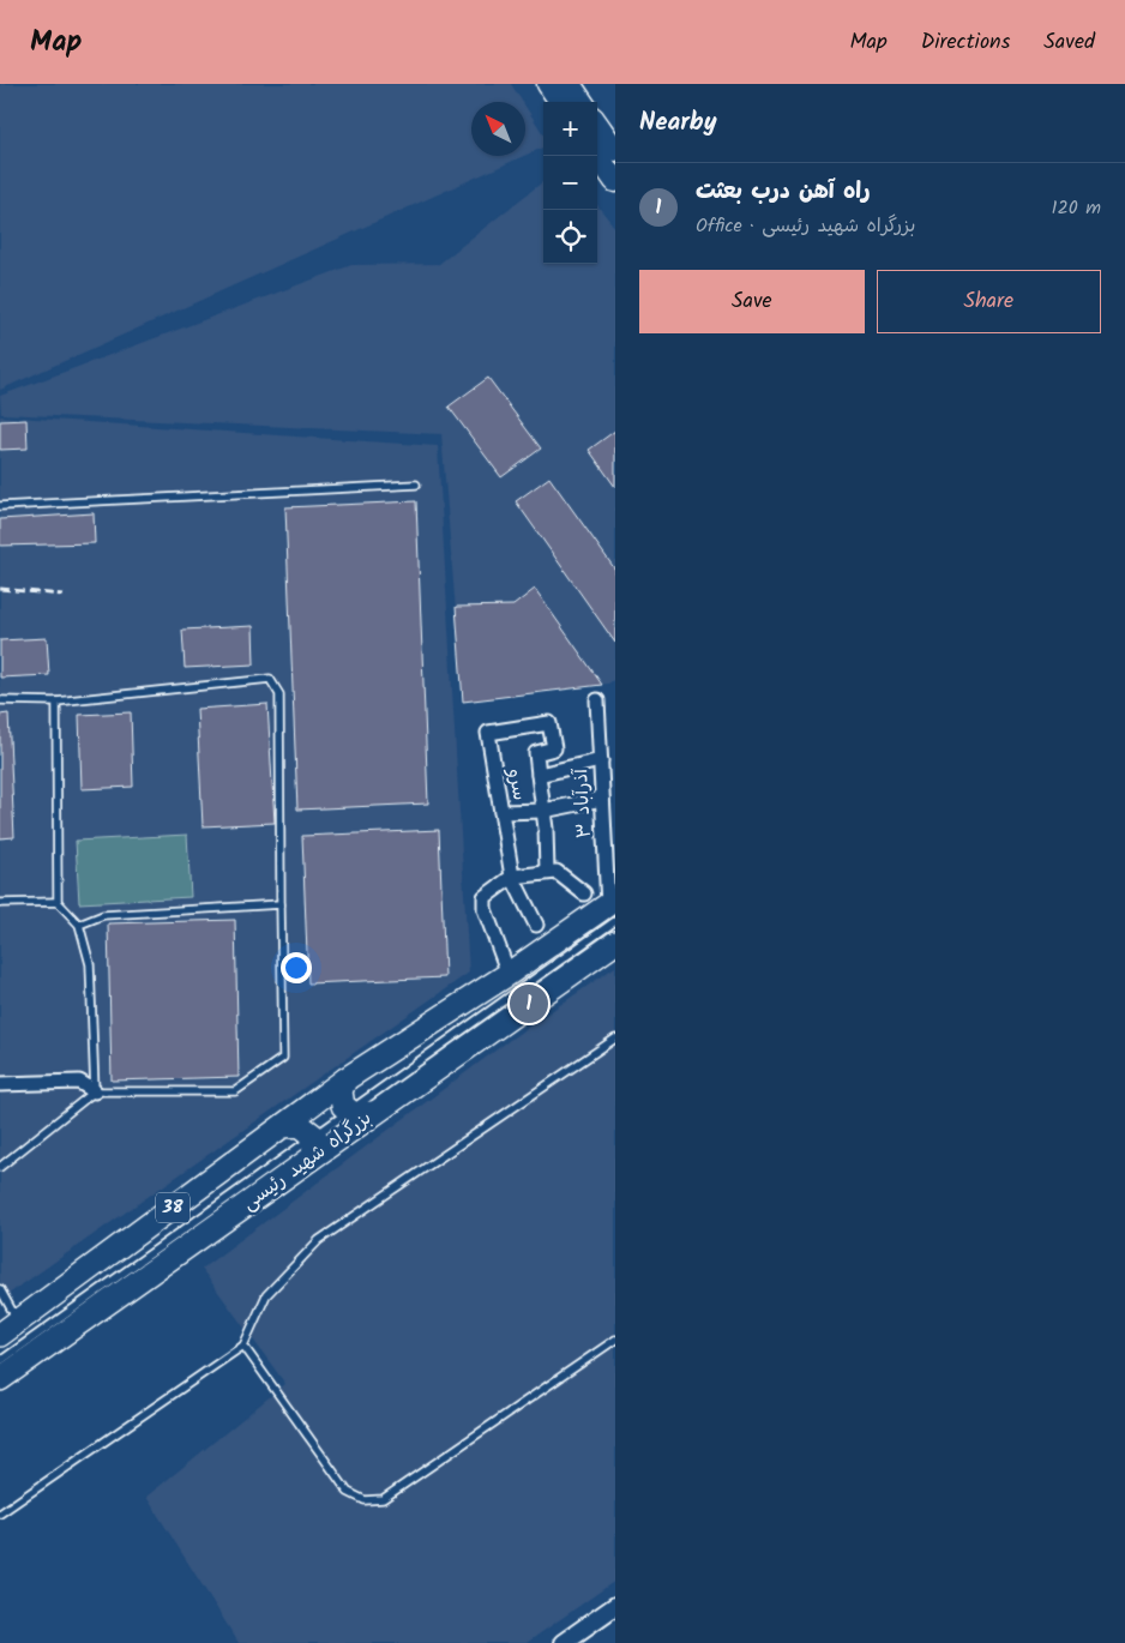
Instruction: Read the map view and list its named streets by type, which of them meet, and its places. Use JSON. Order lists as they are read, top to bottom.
{
  "streets": {
    "highway": ["بزرگراه شهید رئیسی", "38"],
    "street": ["سرو", "۳ آذرآباد"]
  },
  "crossings": [
    ["۳ آذرآباد", "38"]
  ],
  "north": "top left",
  "page": {
    "header": "Map",
    "nav": ["Map", "Directions", "Saved"],
    "heading": "Nearby",
    "map_buttons": ["+", "−"],
    "list": [
      {
        "mark": "1",
        "name": "راه آهن درب بعثت",
        "note": "Office · بزرگراه شهید رئیسی",
        "value": "120 m"
      }
    ],
    "buttons": ["Save", "Share"],
    "pins": "1"
  }
}
